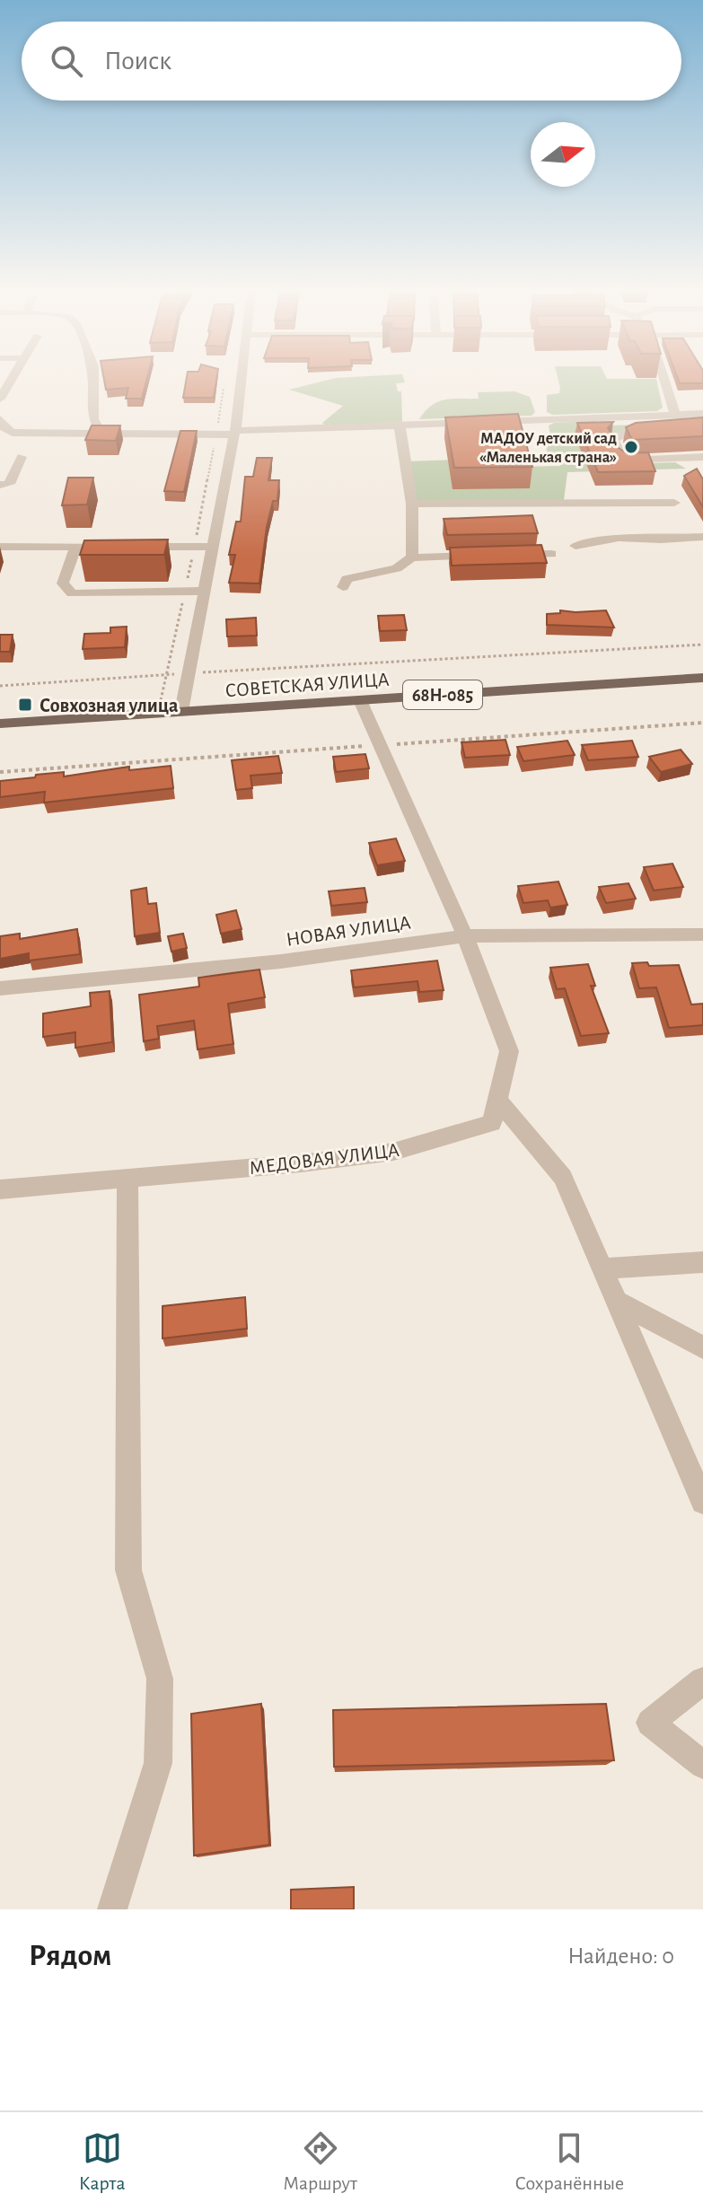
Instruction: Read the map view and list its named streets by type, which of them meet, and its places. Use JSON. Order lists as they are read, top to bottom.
{
  "streets": {
    "main road": ["СОВЕТСКАЯ УЛИЦА", "68Н-085"],
    "street": ["НОВАЯ УЛИЦА", "МЕДОВАЯ УЛИЦА"]
  },
  "crossings": [
    ["СОВЕТСКАЯ УЛИЦА", "МЕДОВАЯ УЛИЦА"],
    ["НОВАЯ УЛИЦА", "МЕДОВАЯ УЛИЦА"]
  ],
  "places": {
    "other": ["МАДОУ детский сад «Маленькая страна»"],
    "transit": ["Совхозная улица"]
  },
  "north": "right",
  "page": {
    "search": "Поиск",
    "heading": ["Рядом", "Найдено: 0"],
    "nav": ["Карта", "Маршрут", "Сохранённые"]
  }
}
